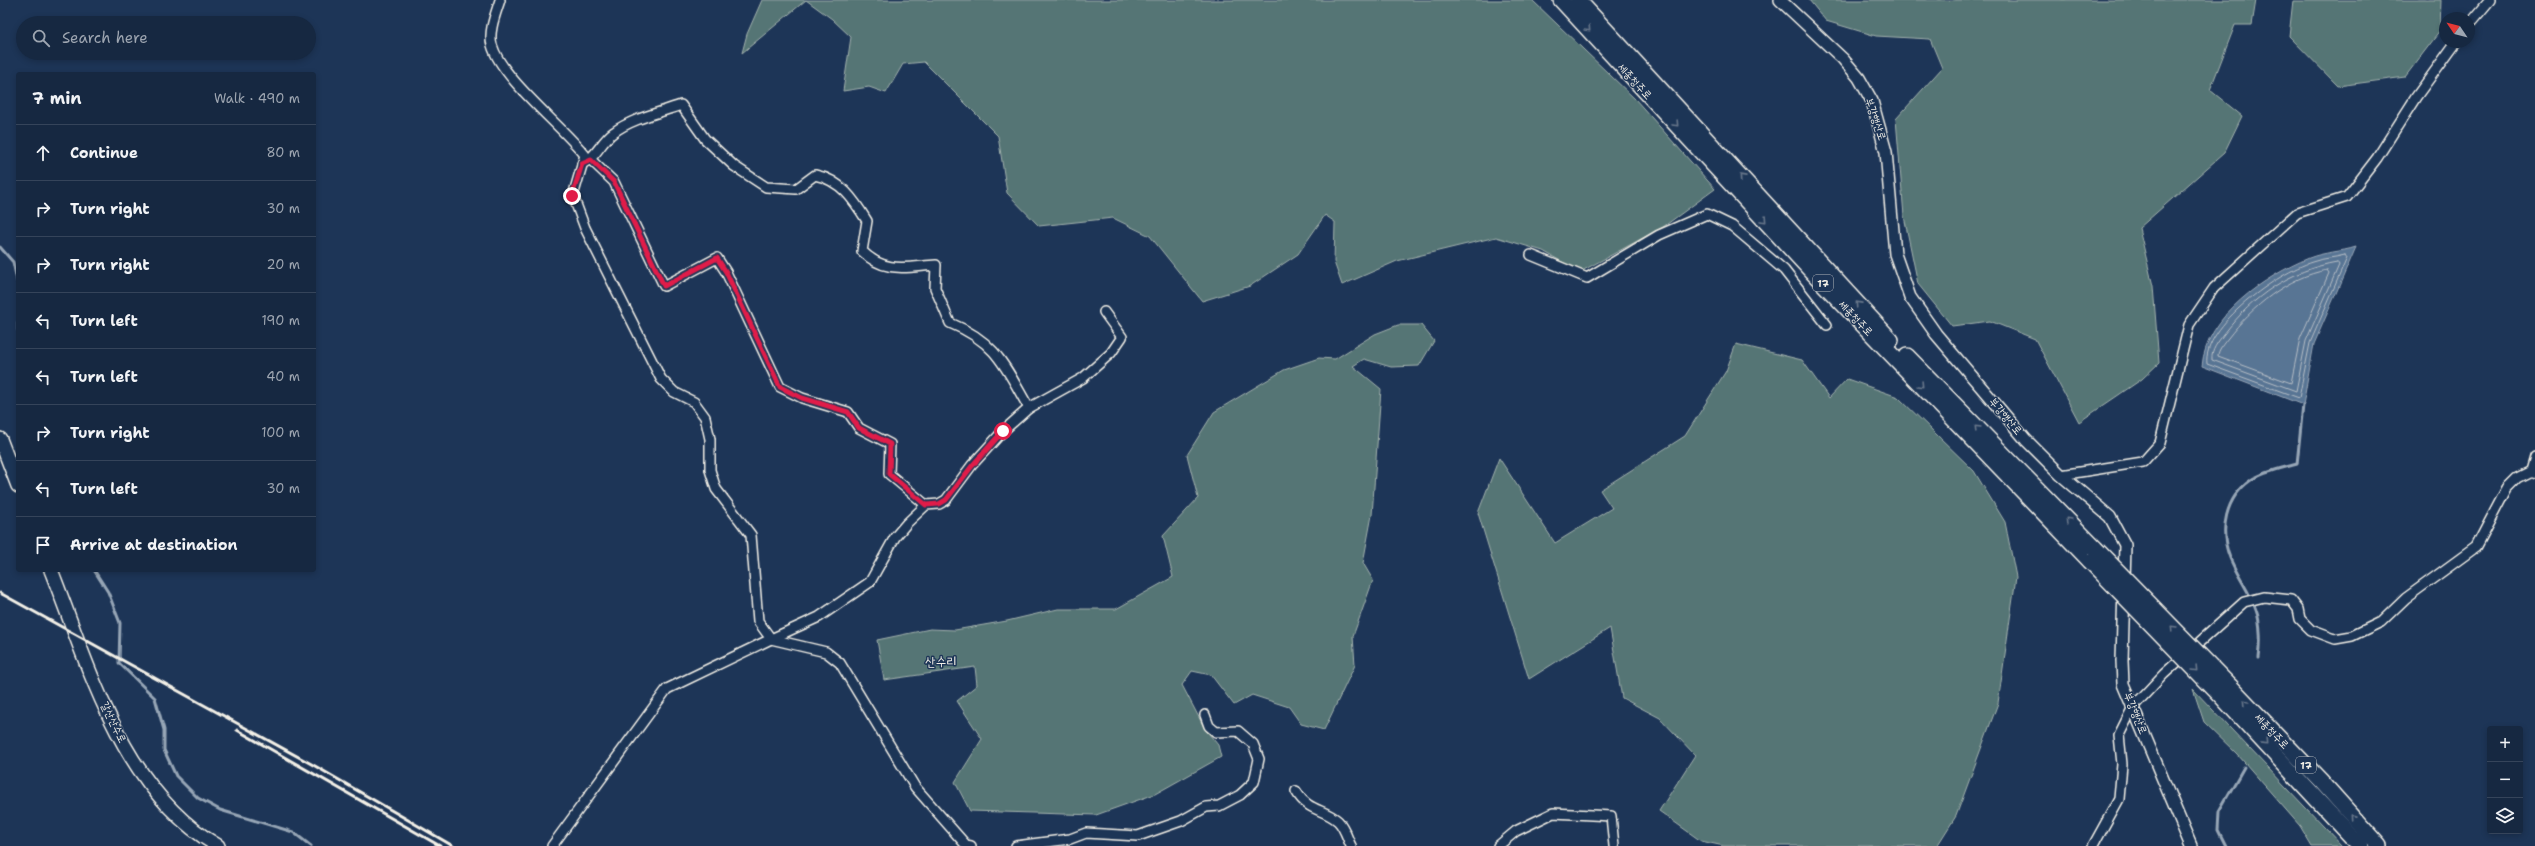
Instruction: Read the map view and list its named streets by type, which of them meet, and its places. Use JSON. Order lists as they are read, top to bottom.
{
  "streets": {
    "highway": ["세종청주로", "17"],
    "main road": ["갈산산수로"],
    "street": ["부강행산로"]
  },
  "crossings": [
    ["세종청주로", "17"]
  ],
  "districts": ["산수리"],
  "north": "top left",
  "page": {
    "search": "Search here",
    "heading": ["7 min", "Walk · 490 m"],
    "list": [
      ["Continue", "80 m"],
      ["Turn right", "30 m"],
      ["Turn right", "20 m"],
      ["Turn left", "190 m"],
      ["Turn left", "40 m"],
      ["Turn right", "100 m"],
      ["Turn left", "30 m"],
      "Arrive at destination"
    ],
    "map_buttons": ["+", "−"]
  }
}
